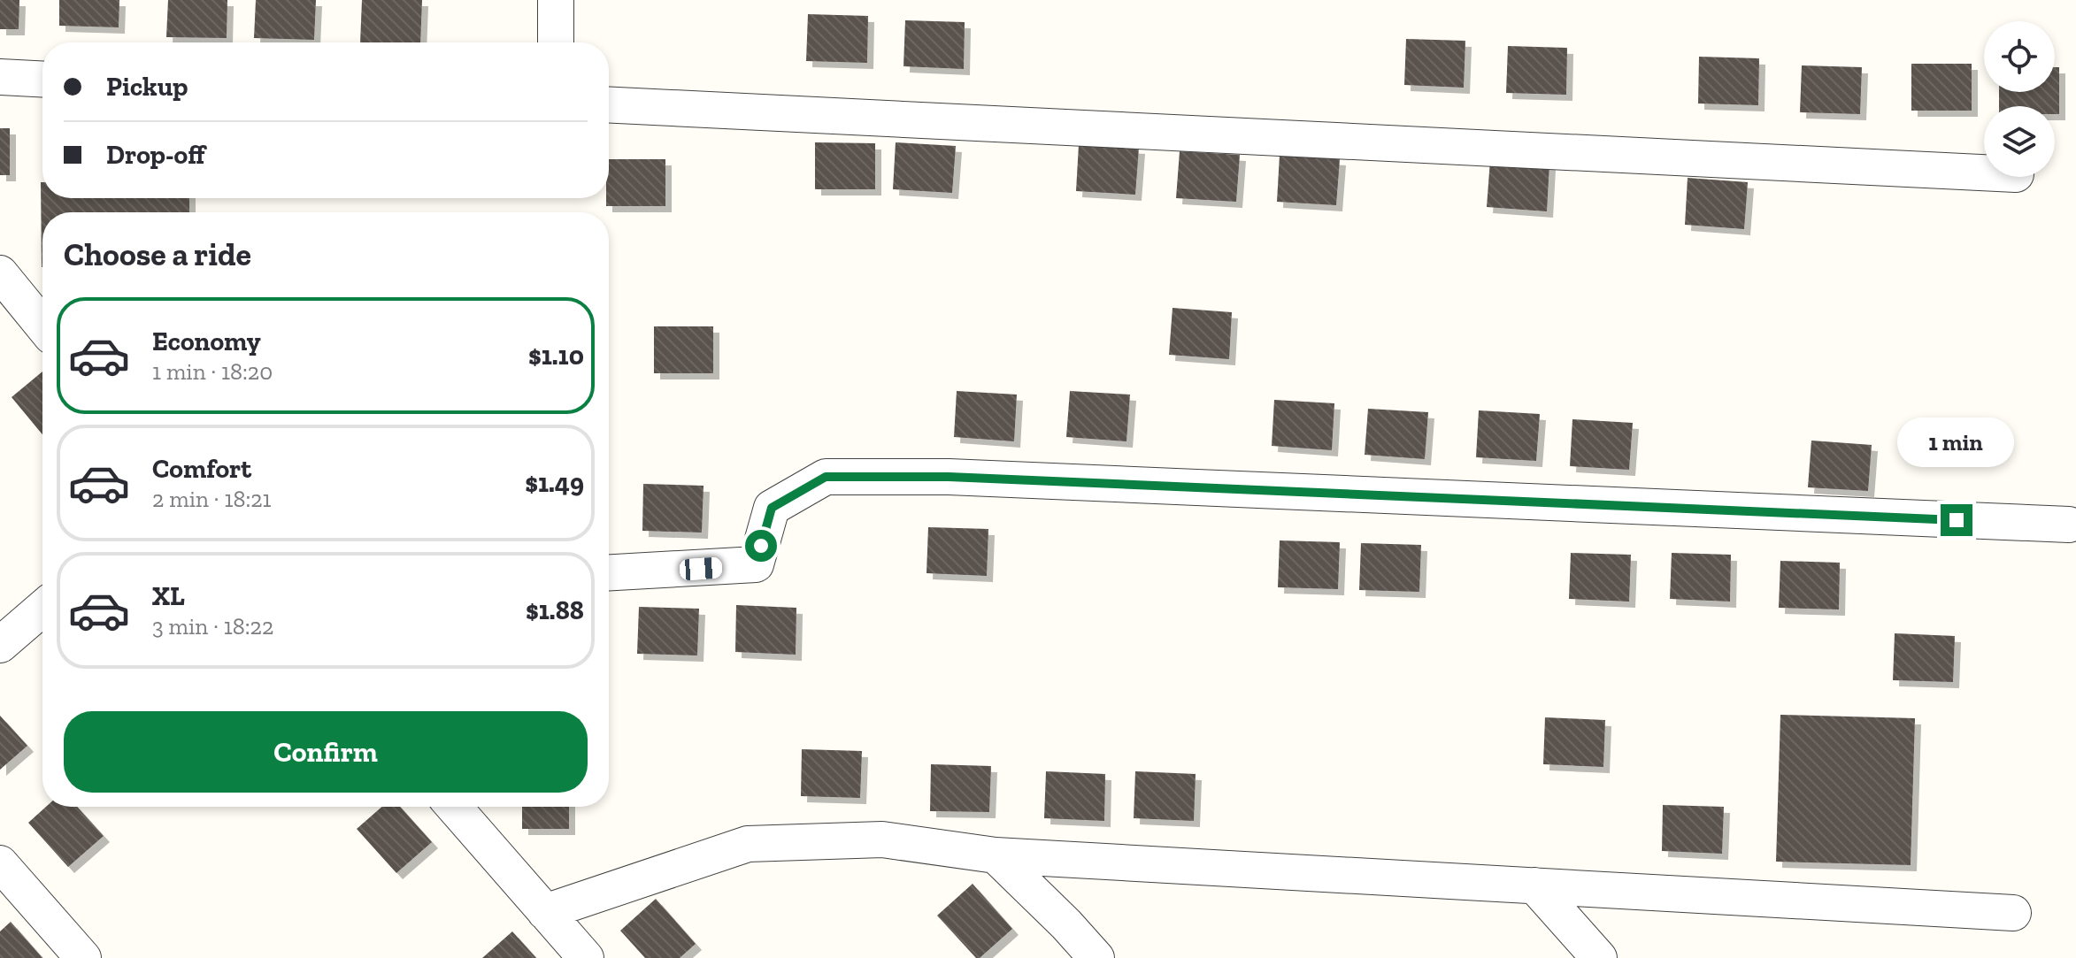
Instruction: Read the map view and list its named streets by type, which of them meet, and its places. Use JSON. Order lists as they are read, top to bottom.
{
  "page": {
    "banner": ["Pickup", "Drop-off"],
    "heading": "Choose a ride",
    "list": [
      {
        "name": "Economy",
        "note": "1 min · 18:20",
        "value": "$1.10"
      },
      {
        "name": "Comfort",
        "note": "2 min · 18:21",
        "value": "$1.49"
      },
      {
        "name": "XL",
        "note": "3 min · 18:22",
        "value": "$1.88"
      }
    ],
    "bubble": "1 min",
    "buttons": "Confirm"
  }
}
